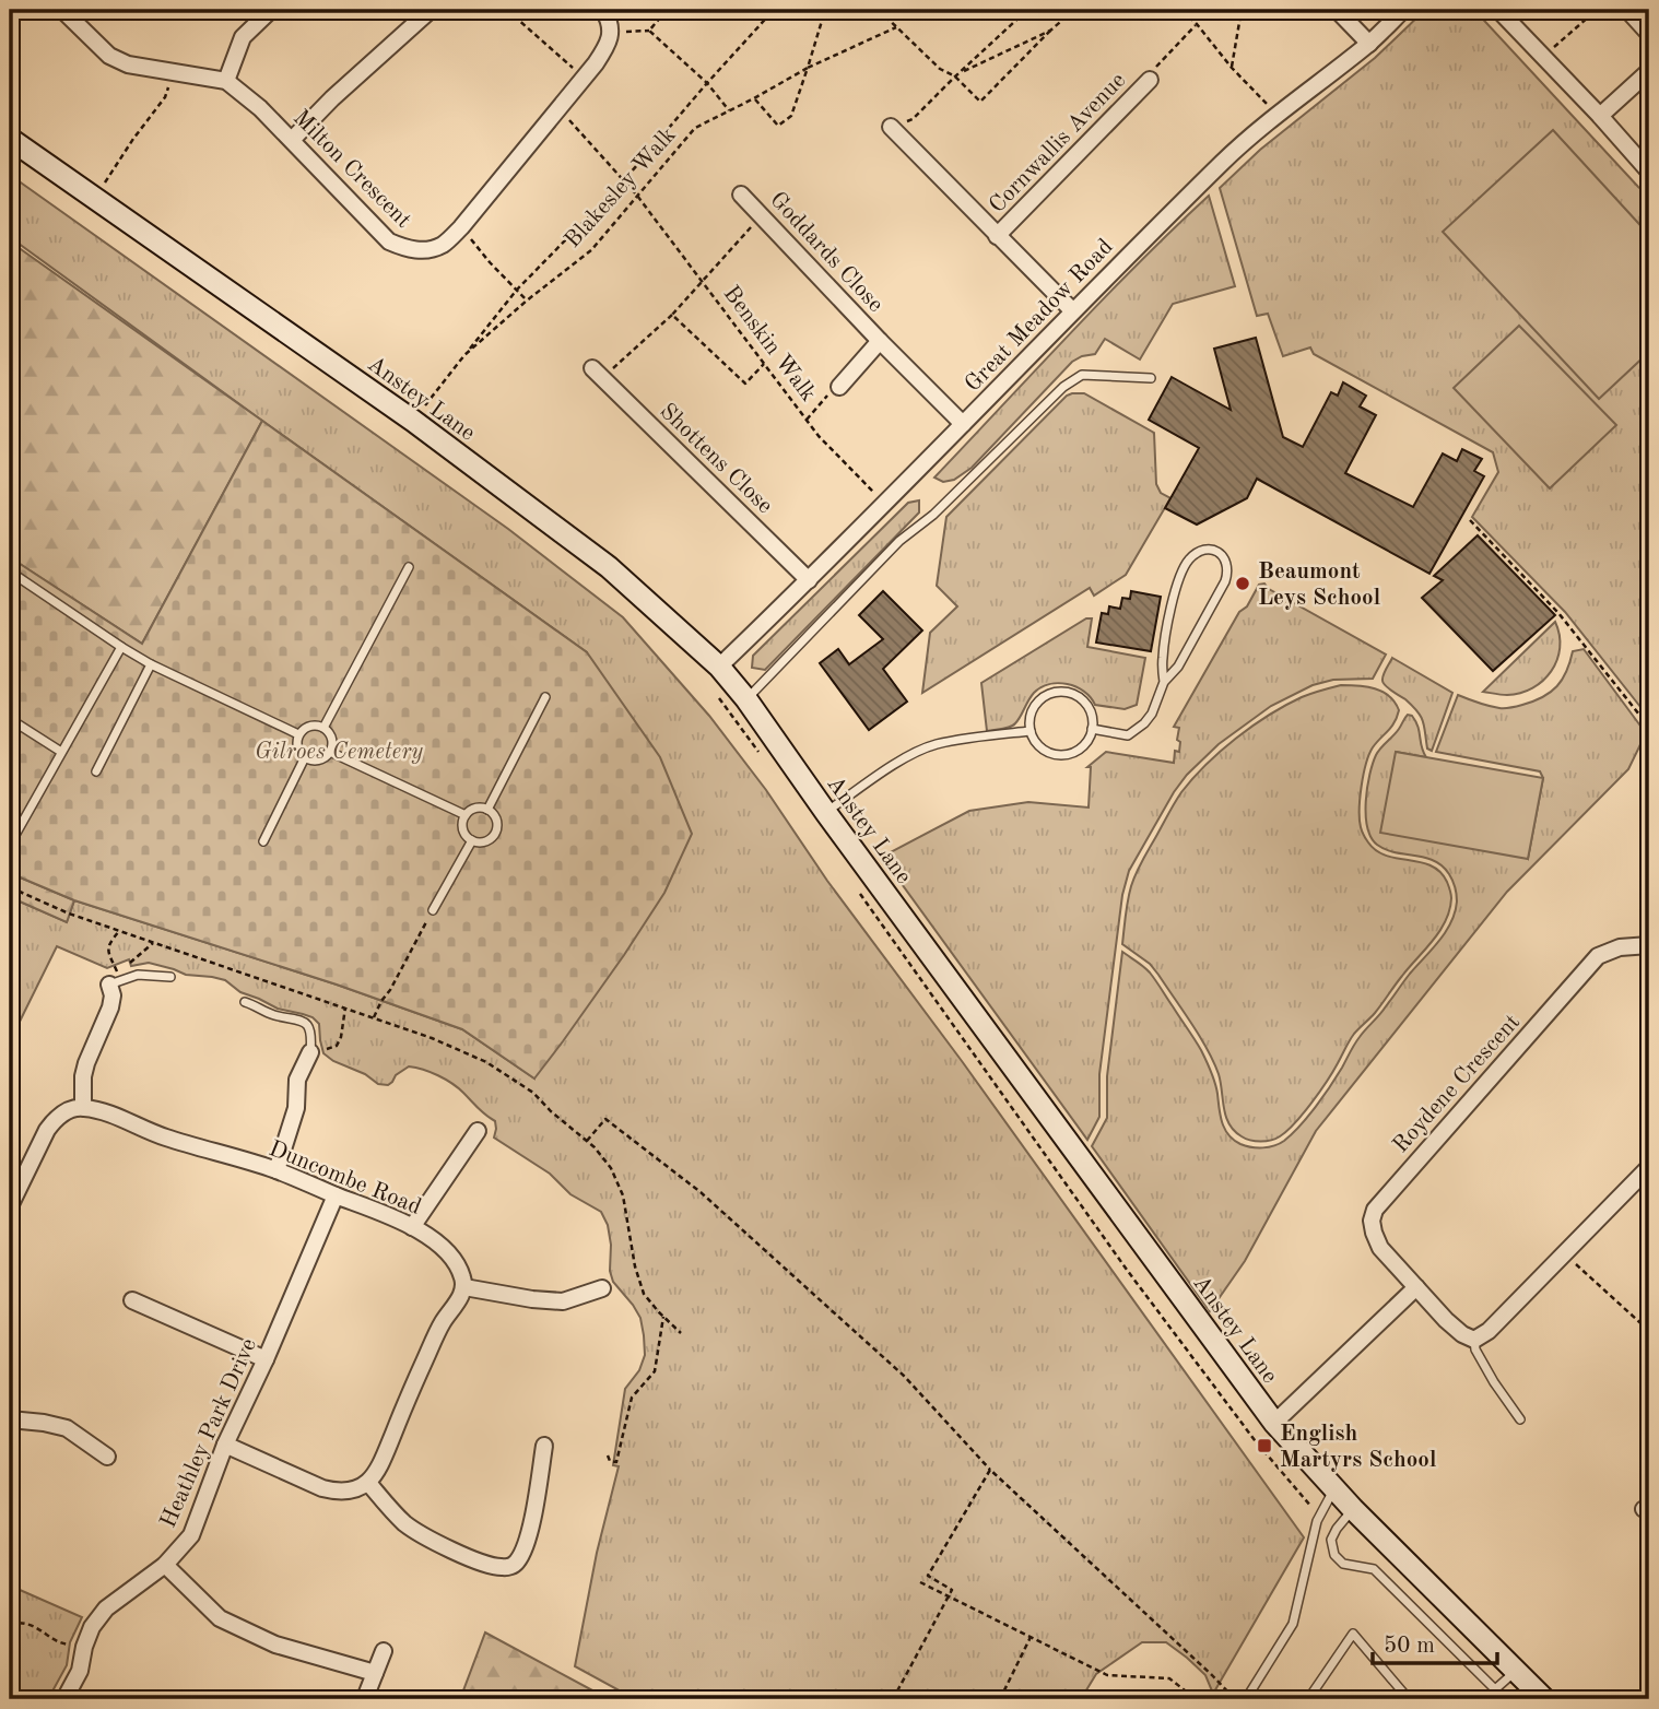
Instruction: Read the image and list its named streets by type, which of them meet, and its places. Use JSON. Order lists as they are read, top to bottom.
{
  "streets": {
    "main road": ["Anstey Lane"],
    "street": [
      "Cornwallis Avenue",
      "Milton Crescent",
      "Goddards Close",
      "Great Meadow Road",
      "Shottens Close",
      "Roydene Crescent",
      "Duncombe Road",
      "Heathley Park Drive"
    ],
    "path": ["Blakesley Walk", "Benskin Walk"]
  },
  "crossings": [
    ["Cornwallis Avenue", "Great Meadow Road"],
    ["Milton Crescent", "Benskin Walk"],
    ["Blakesley Walk", "Benskin Walk"],
    ["Blakesley Walk", "Anstey Lane"],
    ["Goddards Close", "Great Meadow Road"],
    ["Great Meadow Road", "Benskin Walk"],
    ["Great Meadow Road", "Anstey Lane"],
    ["Great Meadow Road", "Shottens Close"],
    ["Duncombe Road", "Heathley Park Drive"]
  ],
  "parks": ["Gilroes Cemetery"],
  "places": {
    "other": ["Beaumont Leys School"],
    "transit": ["English Martyrs School"]
  },
  "scale_bar": "50 m"
}
